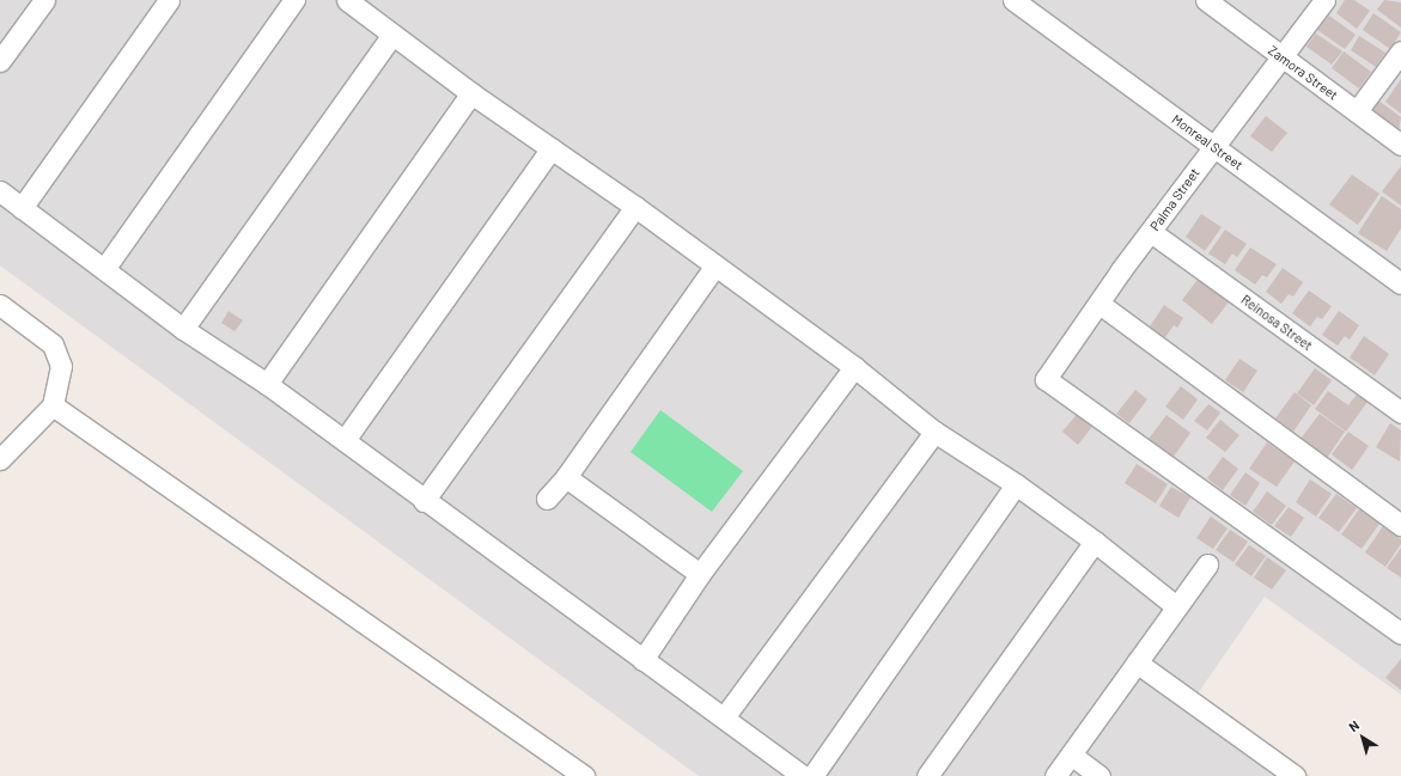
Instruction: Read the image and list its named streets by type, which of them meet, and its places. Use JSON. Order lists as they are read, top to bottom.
{
  "streets": {
    "street": [
      "Zamora Street",
      "Monreal Street",
      "Palma Street",
      "Reinosa Street"
    ]
  },
  "crossings": [
    ["Zamora Street", "Palma Street"],
    ["Monreal Street", "Palma Street"],
    ["Palma Street", "Reinosa Street"]
  ],
  "north": "top left"
}
